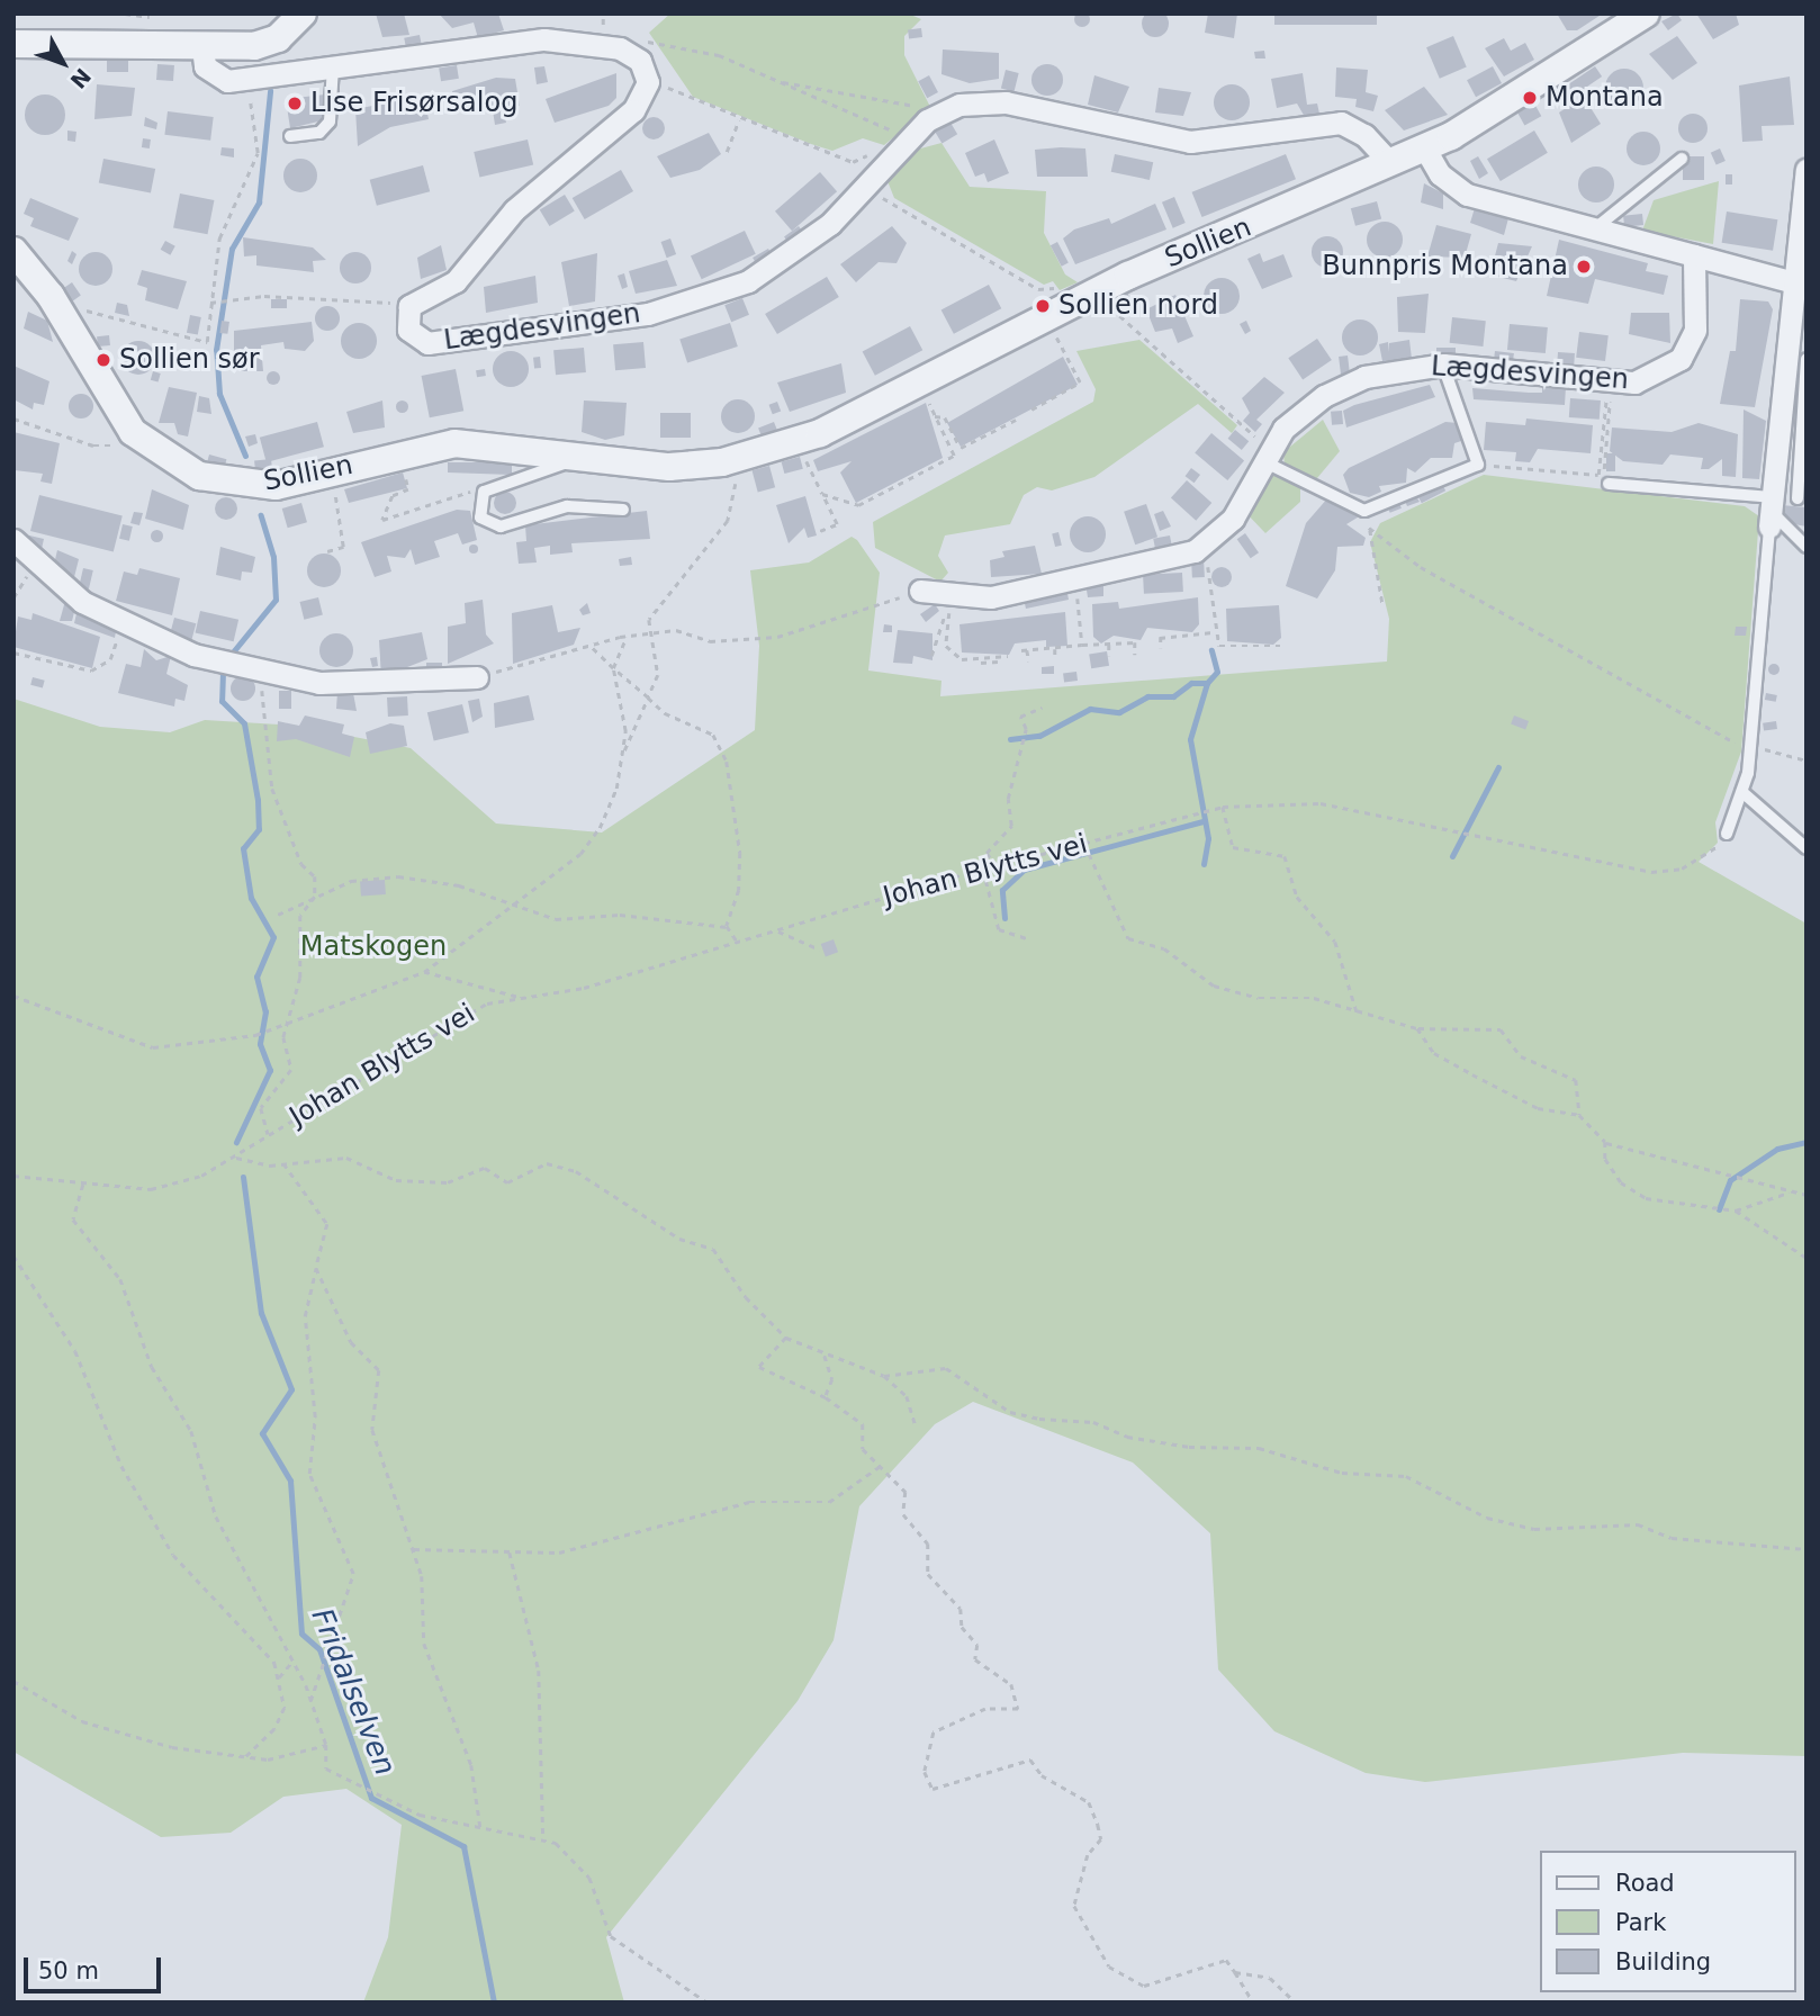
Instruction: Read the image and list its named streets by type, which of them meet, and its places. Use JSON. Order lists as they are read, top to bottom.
{
  "streets": {
    "street": ["Sollien", "Lægdesvingen"],
    "path": ["Johan Blytts vei"]
  },
  "crossings": [
    ["Sollien", "Lægdesvingen"]
  ],
  "water": ["Fridalselven"],
  "parks": ["Matskogen"],
  "places": [
    "Montana",
    "Lise Frisørsalog",
    "Bunnpris Montana",
    "Sollien nord",
    "Sollien sør"
  ],
  "legend": ["Road", "Park", "Building"],
  "scale_bar": "50 m",
  "north": "bottom right"
}
